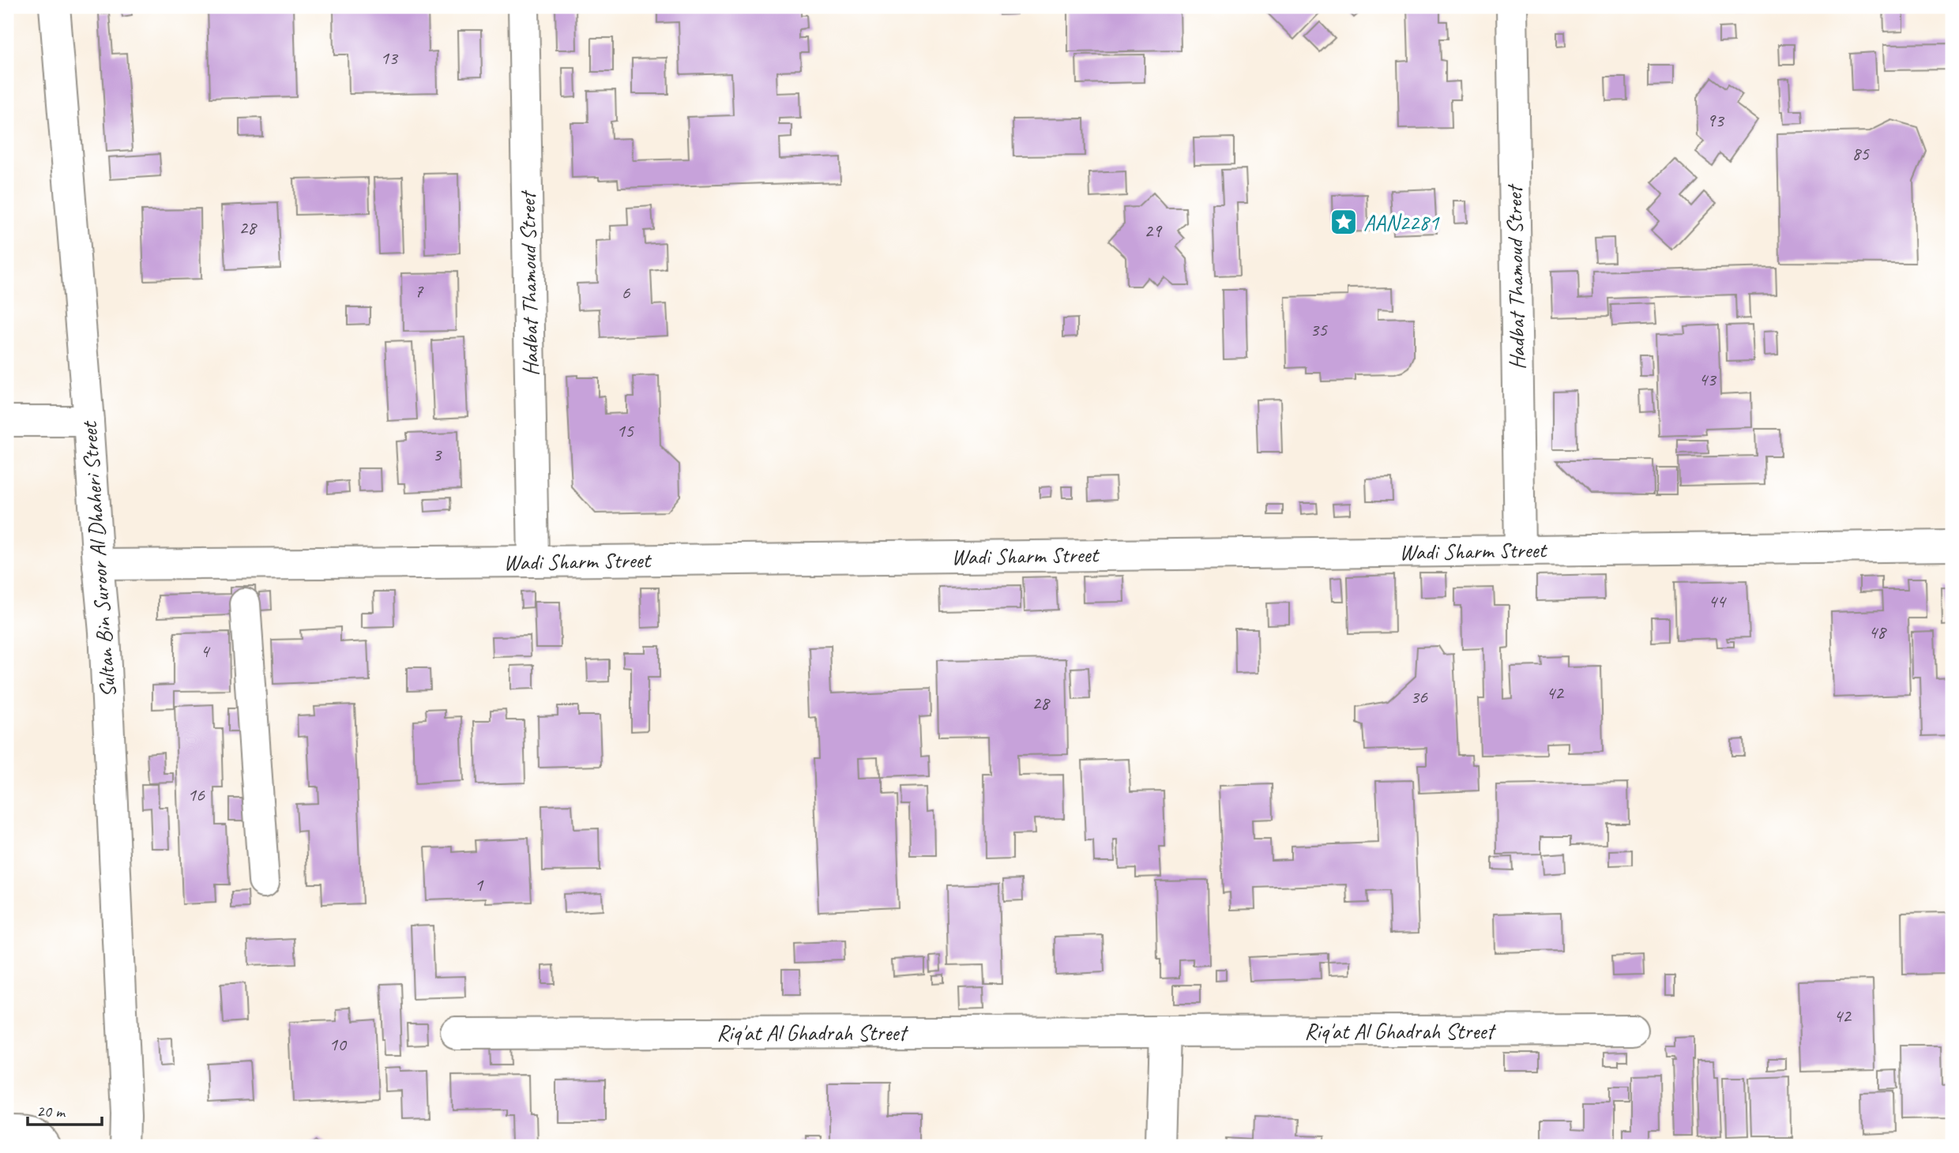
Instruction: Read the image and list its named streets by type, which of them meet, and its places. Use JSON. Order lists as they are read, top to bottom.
{
  "streets": {
    "street": [
      "Hadbat Thamoud Street",
      "Wadi Sharm Street",
      "Sultan Bin Suroor Al Dhaheri Street",
      "Riq'at Al Ghadrah Street"
    ]
  },
  "crossings": [
    ["Hadbat Thamoud Street", "Wadi Sharm Street"],
    ["Wadi Sharm Street", "Sultan Bin Suroor Al Dhaheri Street"]
  ],
  "places": {
    "place": ["AAN2281"]
  },
  "house_numbers": [
    "13",
    "93",
    "85",
    "28",
    "29",
    "7",
    "6",
    "35",
    "43",
    "15",
    "3",
    "44",
    "48",
    "4",
    "42",
    "36",
    "28",
    "16",
    "1",
    "42",
    "10"
  ],
  "scale_bar": "20 m"
}
